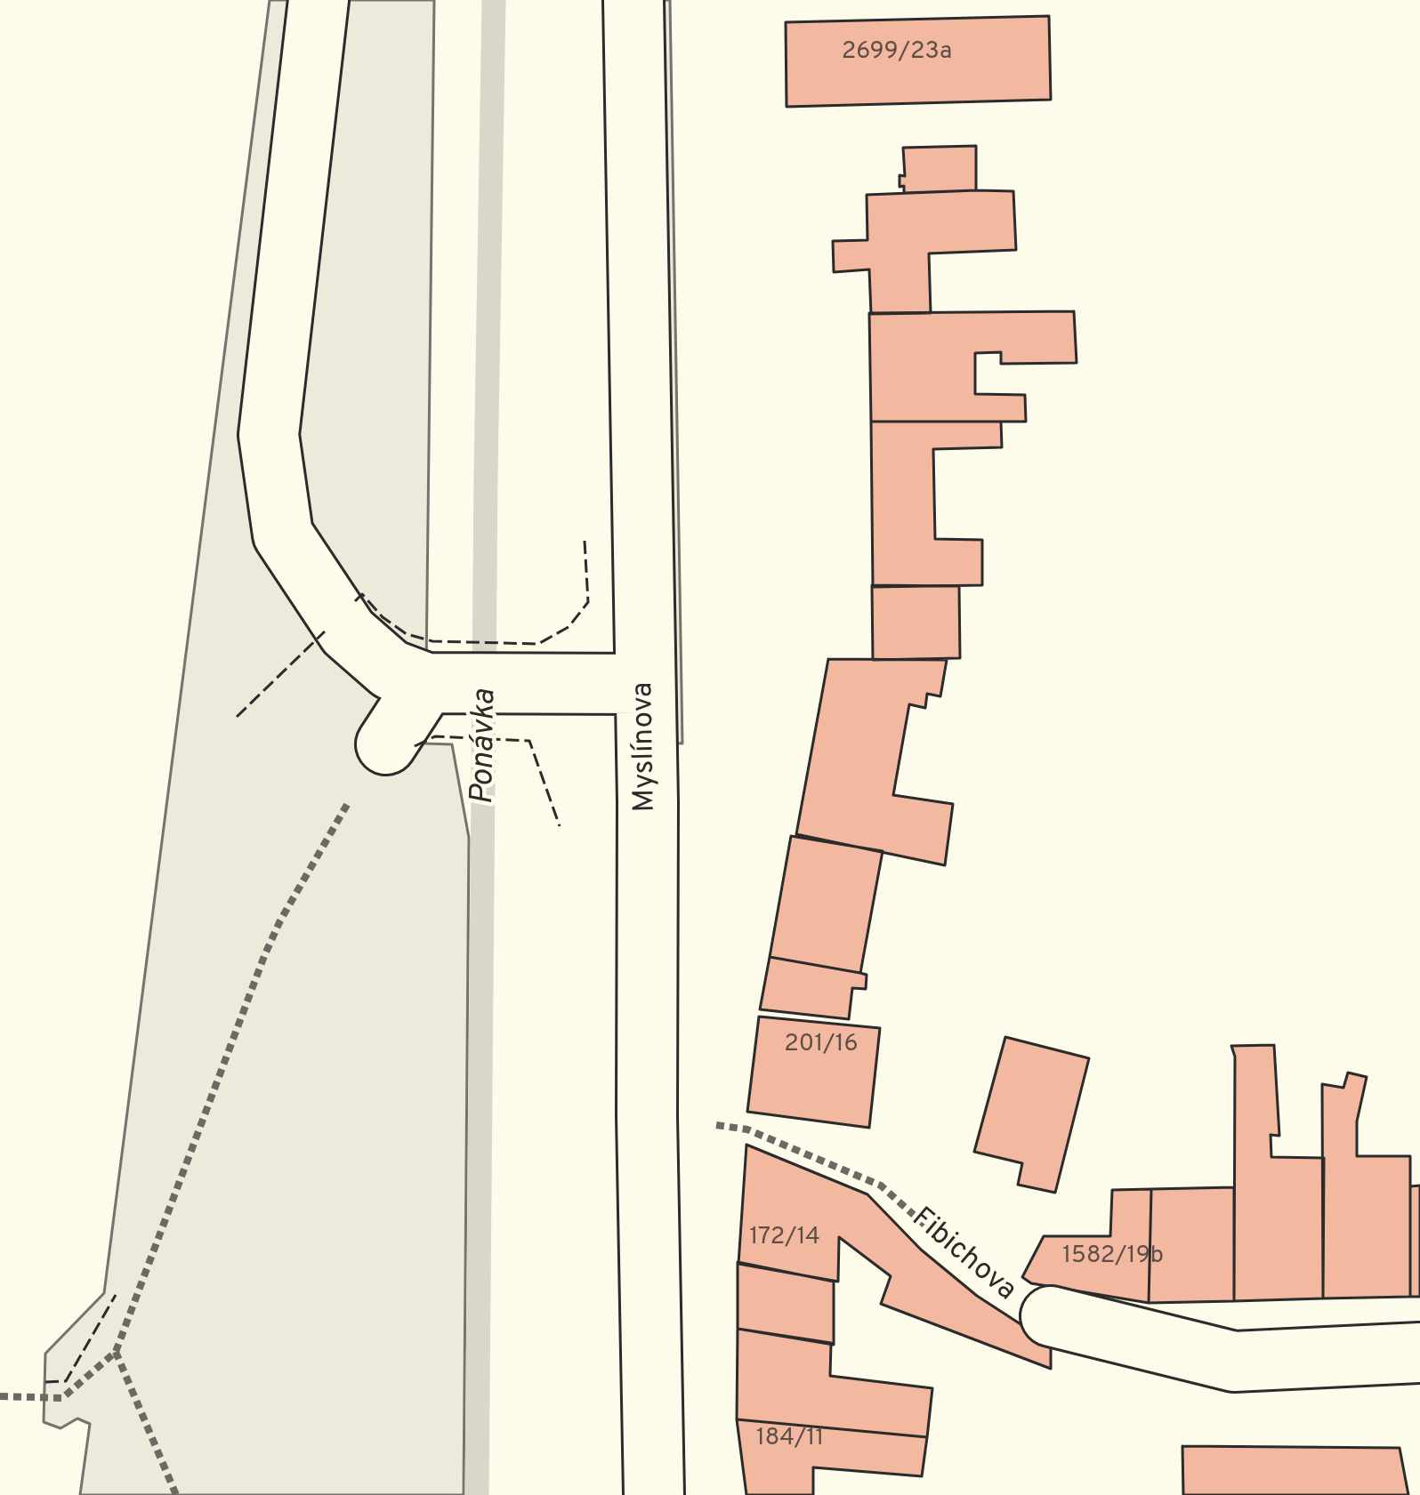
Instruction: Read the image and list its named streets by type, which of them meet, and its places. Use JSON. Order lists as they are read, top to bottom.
{
  "streets": {
    "street": ["Myslínova", "Fibichova"]
  },
  "crossings": [
    ["Myslínova", "Fibichova"]
  ],
  "water": ["Ponávka"],
  "house_numbers": [
    "2699/23a",
    "201/16",
    "172/14",
    "1582/19b",
    "184/11"
  ]
}
